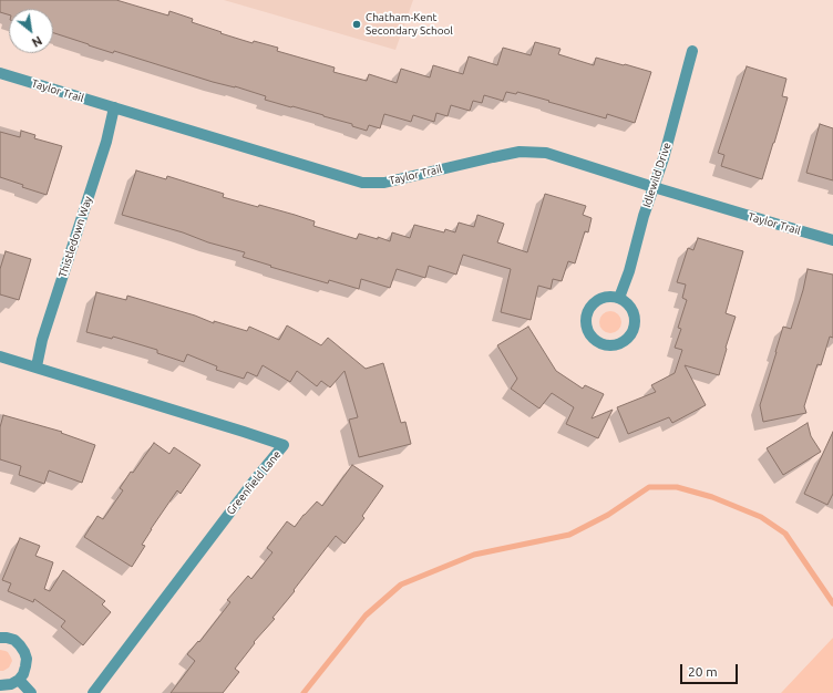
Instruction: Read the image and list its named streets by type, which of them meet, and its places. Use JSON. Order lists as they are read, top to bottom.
{
  "streets": {
    "street": [
      "Taylor Trail",
      "Idlewild Drive",
      "Thistledown Way",
      "Greenfield Lane"
    ]
  },
  "crossings": [
    ["Taylor Trail", "Idlewild Drive"],
    ["Taylor Trail", "Thistledown Way"],
    ["Thistledown Way", "Greenfield Lane"]
  ],
  "places": ["Chatham-Kent Secondary School"],
  "scale_bar": "20 m",
  "north": "bottom right"
}
